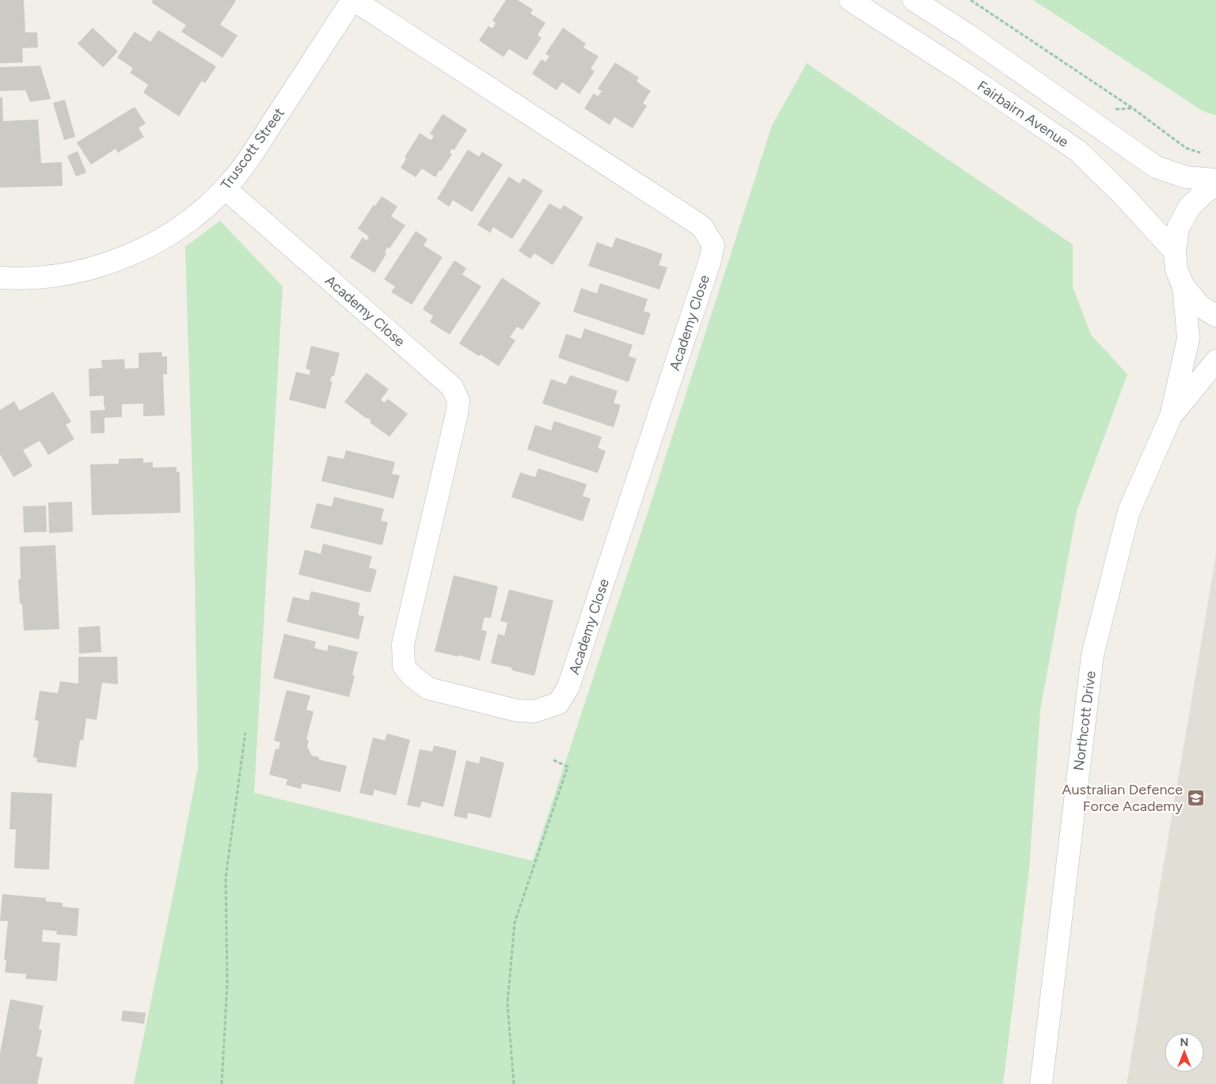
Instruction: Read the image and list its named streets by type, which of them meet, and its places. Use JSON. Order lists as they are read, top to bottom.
{
  "streets": {
    "street": [
      "Fairbairn Avenue",
      "Truscott Street",
      "Academy Close",
      "Northcott Drive"
    ]
  },
  "crossings": [
    ["Truscott Street", "Academy Close"]
  ],
  "places": {
    "school or university": ["Australian Defence Force Academy"]
  },
  "north": "top"
}
